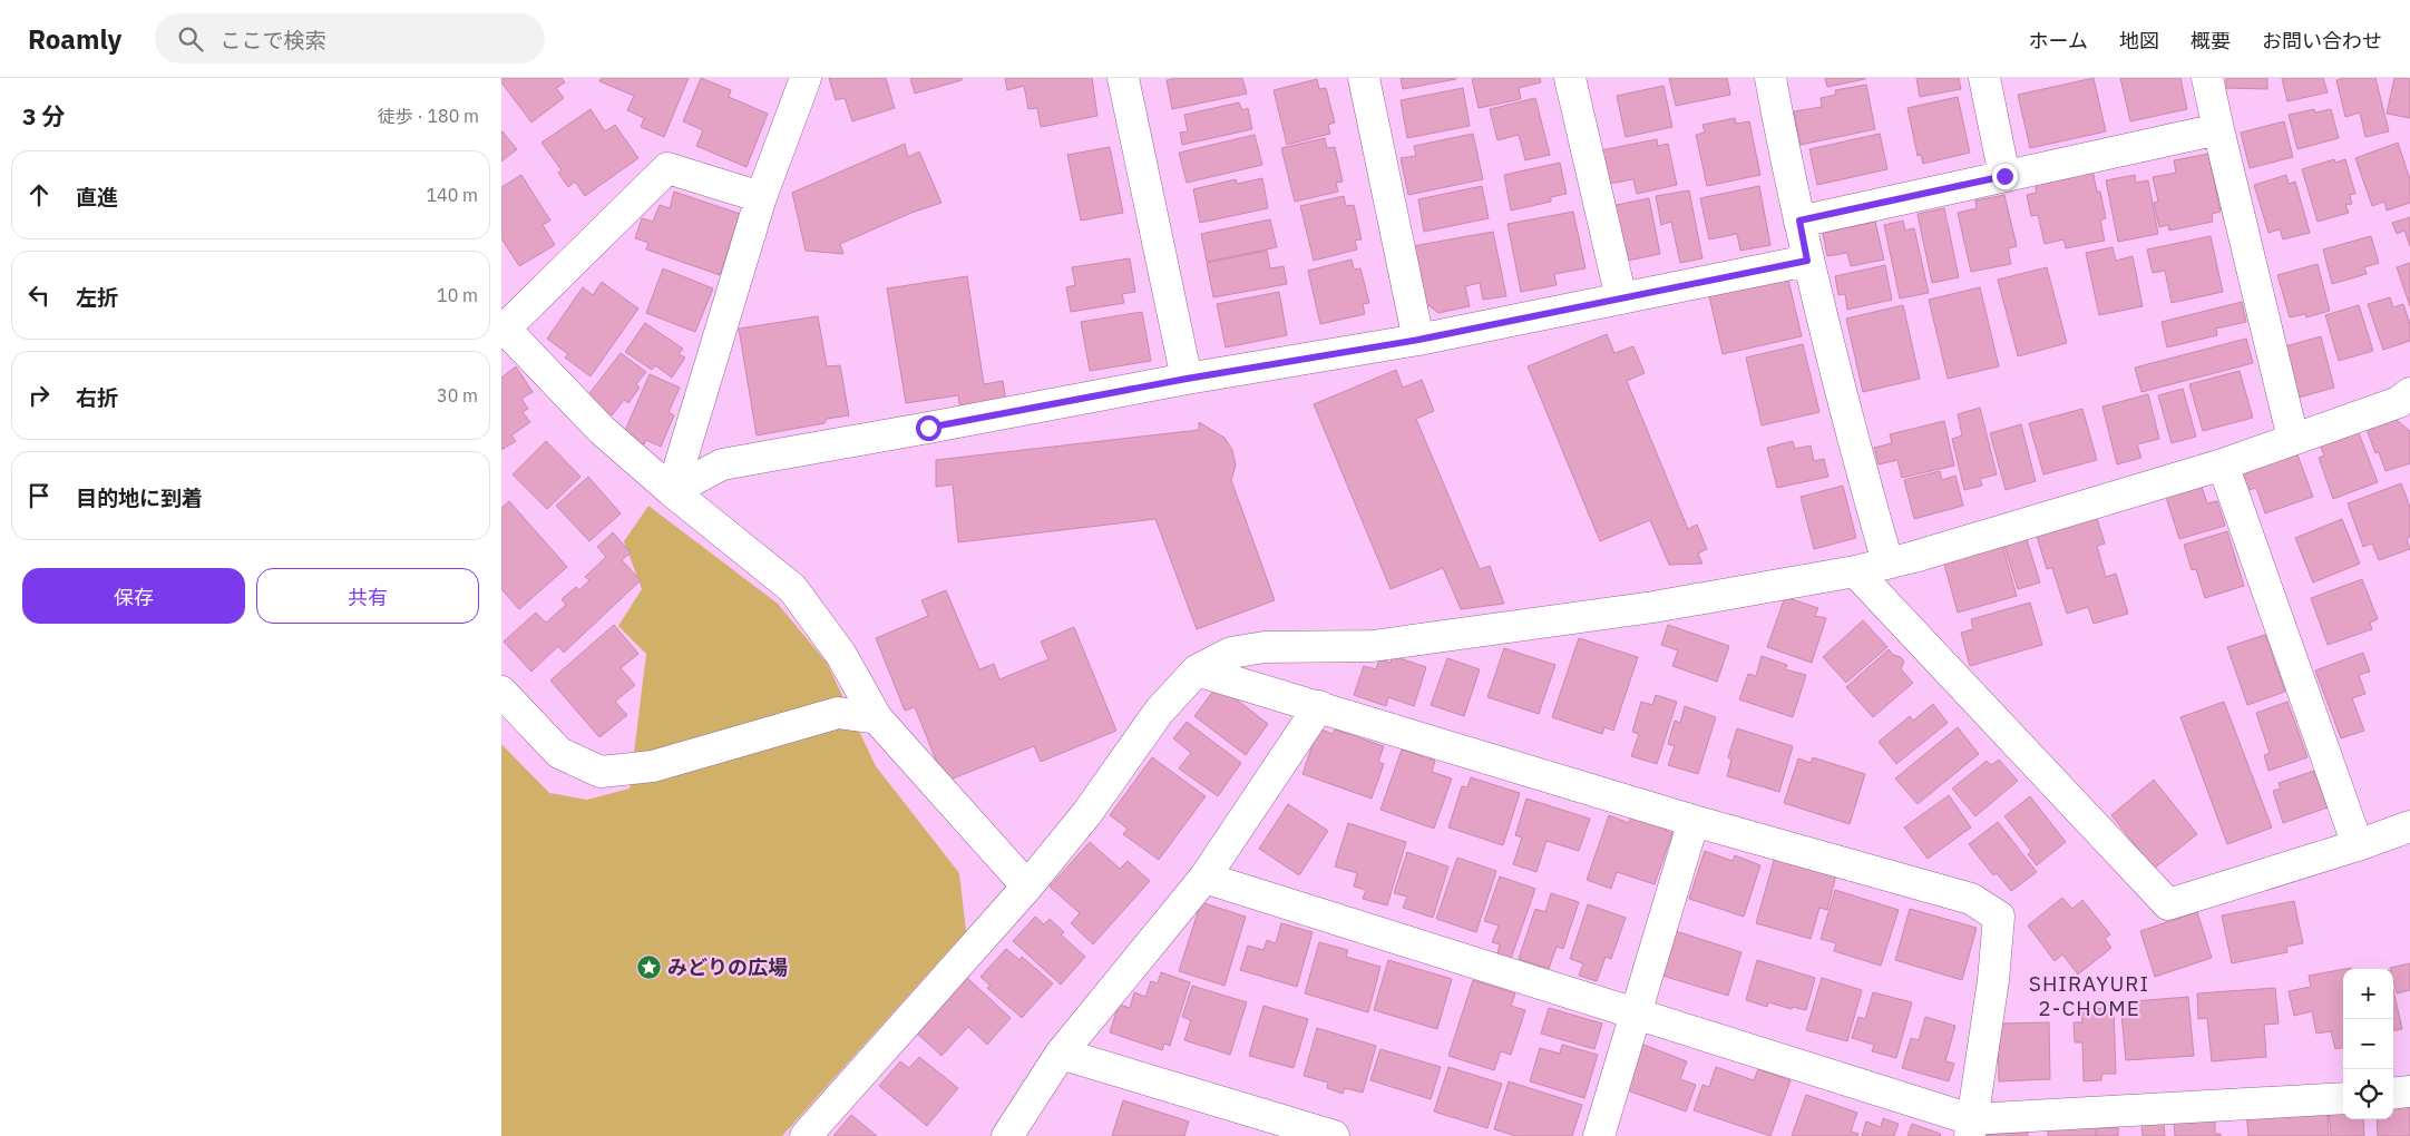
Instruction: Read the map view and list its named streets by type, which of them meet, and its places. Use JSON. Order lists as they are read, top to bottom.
{
  "districts": ["SHIRAYURI 2-CHOME"],
  "places": {
    "place": ["みどりの広場"]
  },
  "page": {
    "header": "Roamly",
    "search": "ここで検索",
    "nav": [
      "ホーム",
      "地図",
      "概要",
      "お問い合わせ"
    ],
    "heading": ["3 分", "徒歩 · 180 m"],
    "list": [
      ["直進", "140 m"],
      ["左折", "10 m"],
      ["右折", "30 m"],
      "目的地に到着"
    ],
    "buttons": ["保存", "共有"],
    "map_buttons": ["+", "−"]
  }
}
